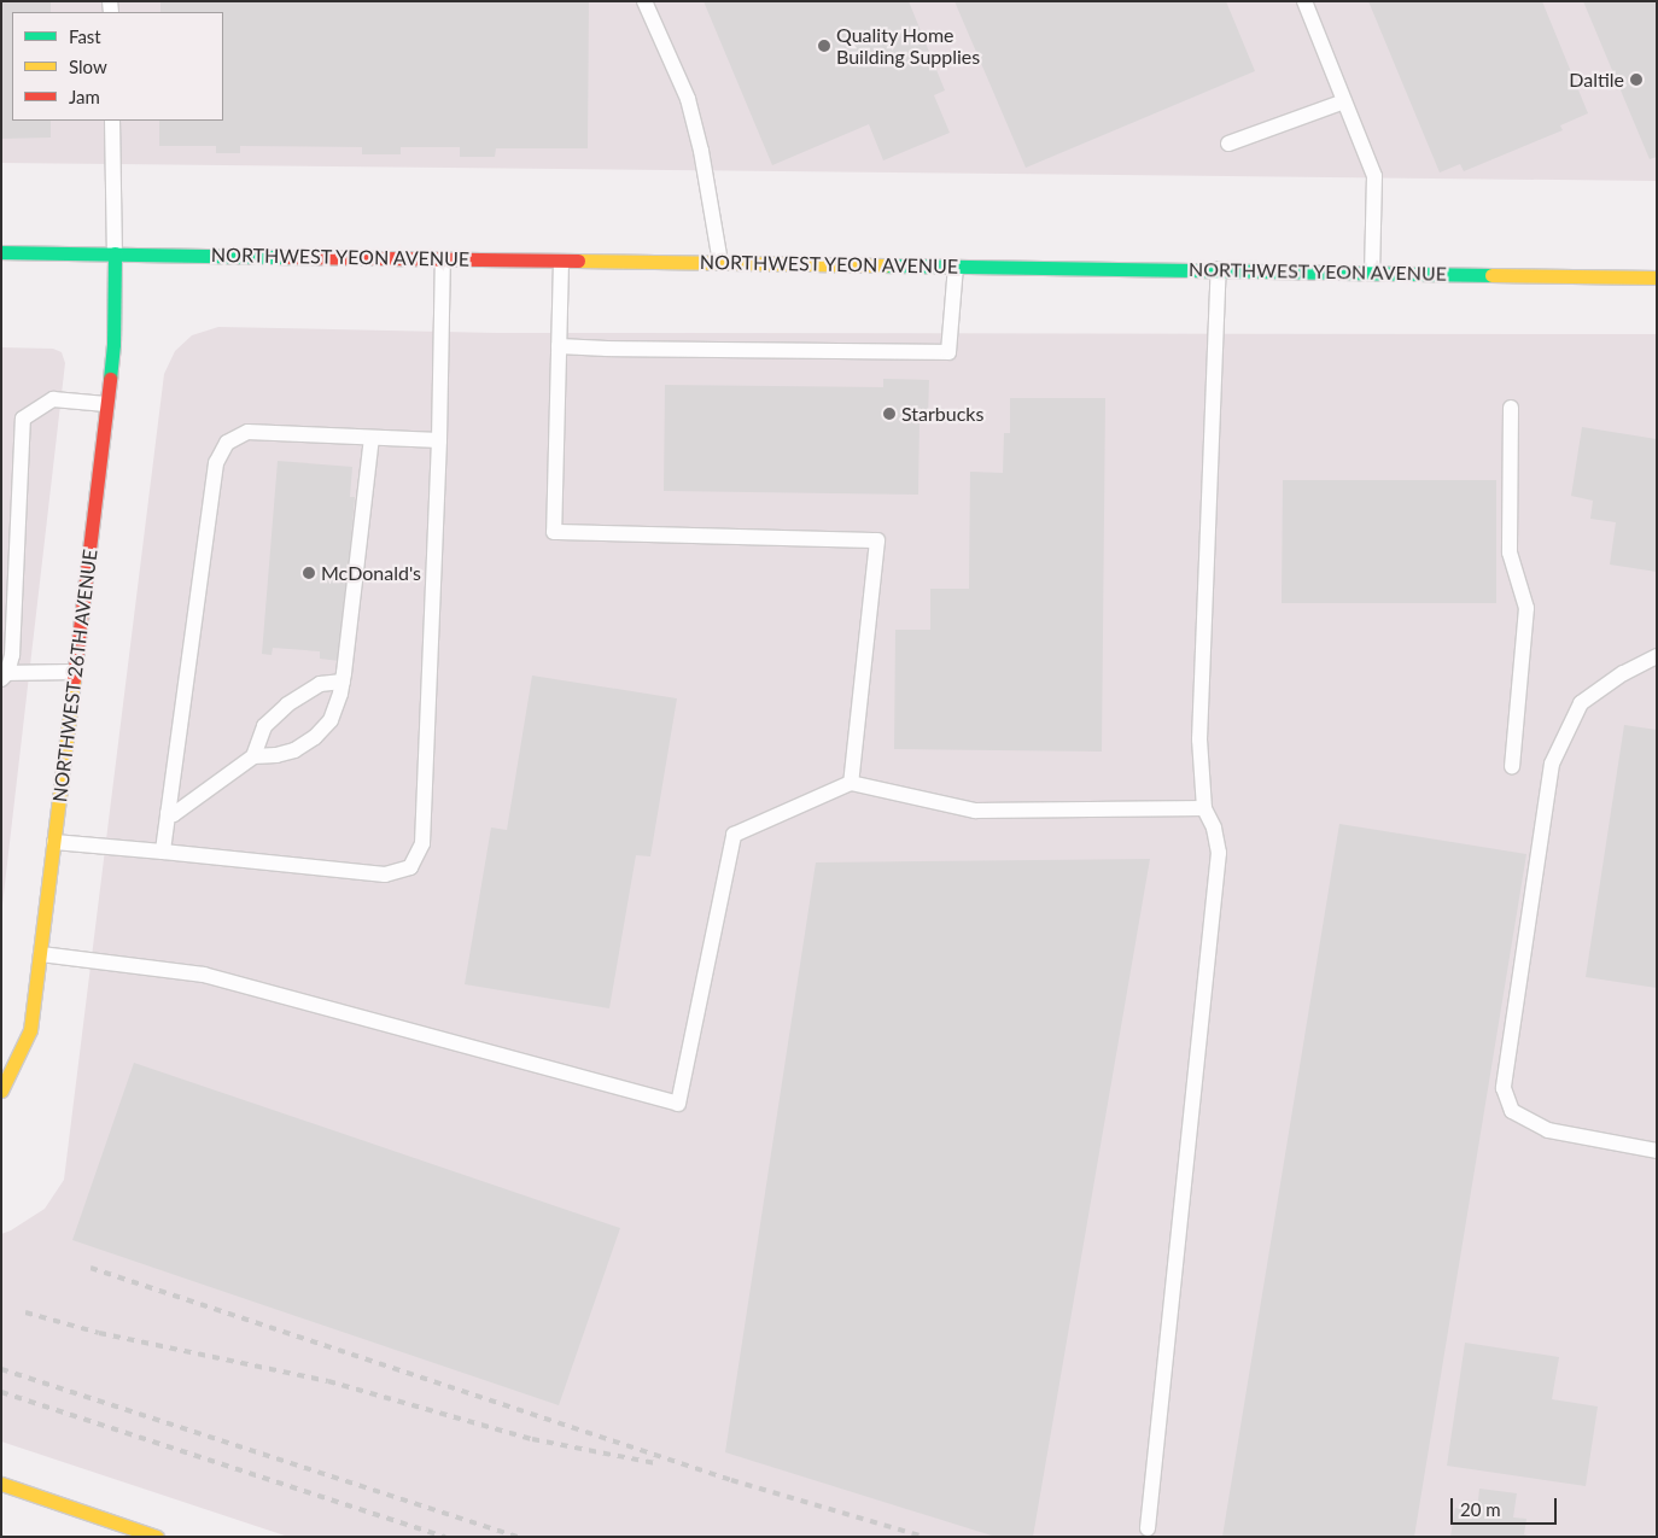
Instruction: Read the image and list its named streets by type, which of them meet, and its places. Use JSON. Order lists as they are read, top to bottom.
{
  "streets": {
    "main road": ["NORTHWEST YEON AVENUE", "NORTHWEST 26TH AVENUE"]
  },
  "crossings": [
    ["NORTHWEST YEON AVENUE", "NORTHWEST 26TH AVENUE"]
  ],
  "places": [
    "Quality Home Building Supplies",
    "Daltile",
    "Starbucks",
    "McDonald's"
  ],
  "legend": ["Fast", "Slow", "Jam"],
  "scale_bar": "20 m"
}
